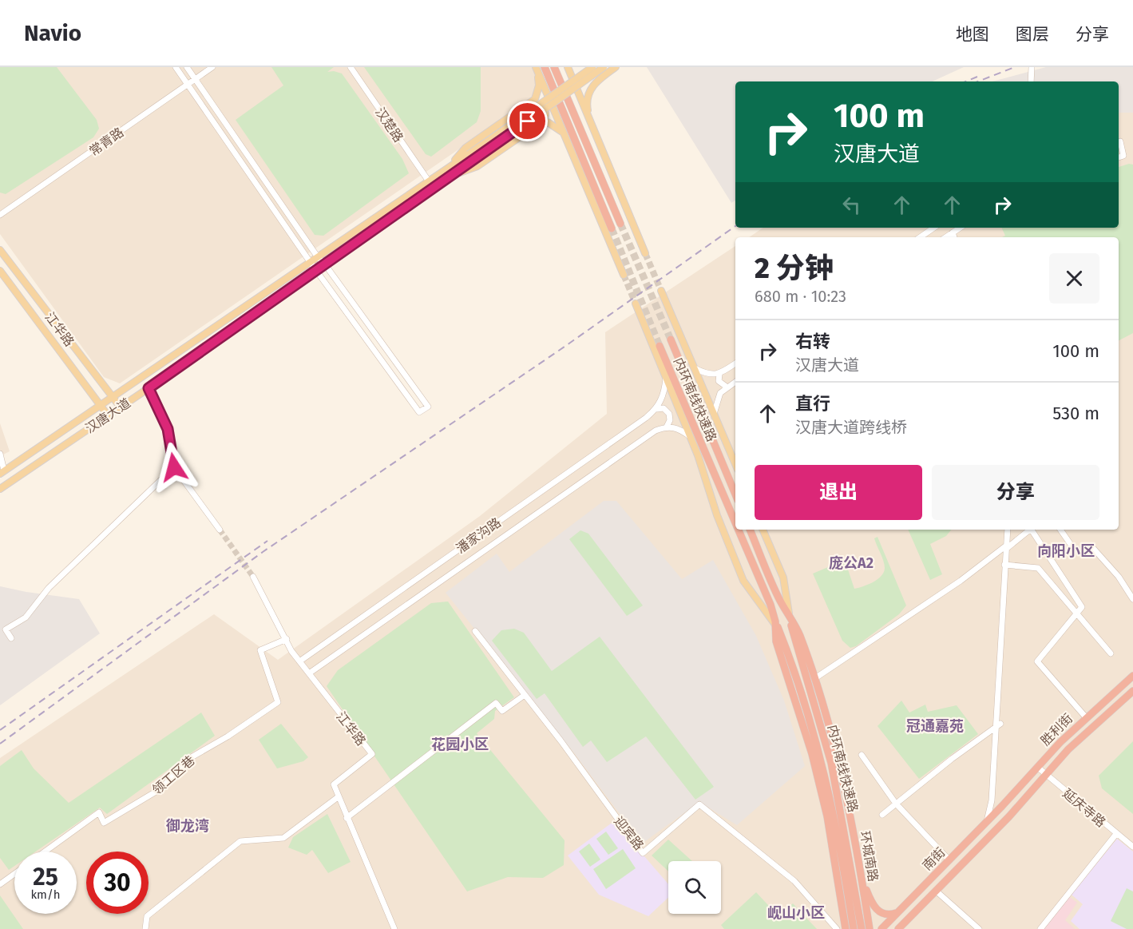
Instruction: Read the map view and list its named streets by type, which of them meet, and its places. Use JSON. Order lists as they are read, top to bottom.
{
  "streets": {
    "highway": [
      "内环南线快速路",
      "胜利街",
      "环城南路",
      "南街"
    ],
    "main road": ["江华路", "汉唐大道"],
    "street": [
      "汉楚路",
      "常青路",
      "潘家沟路",
      "领工区巷",
      "延庆寺路",
      "迎宾路"
    ]
  },
  "crossings": [
    ["汉楚路", "汉唐大道"],
    ["江华路", "汉唐大道"],
    ["江华路", "潘家沟路"],
    ["江华路", "领工区巷"],
    ["内环南线快速路", "迎宾路"],
    ["内环南线快速路", "环城南路"],
    ["胜利街", "延庆寺路"],
    ["胜利街", "南街"],
    ["延庆寺路", "南街"]
  ],
  "districts": [
    "向阳小区",
    "庞公A2",
    "冠通嘉苑",
    "花园小区",
    "御龙湾",
    "岘山小区"
  ],
  "page": {
    "header": "Navio",
    "nav": ["地图", "图层", "分享"],
    "turn": ["100 m", "汉唐大道"],
    "heading": ["2 分钟", "680 m · 10:23"],
    "list": [
      {
        "name": "右转",
        "note": "汉唐大道",
        "value": "100 m"
      },
      {
        "name": "直行",
        "note": "汉唐大道跨线桥",
        "value": "530 m"
      }
    ],
    "buttons": ["退出", "分享"],
    "speed": "25 km/h",
    "limit": "30"
  }
}
